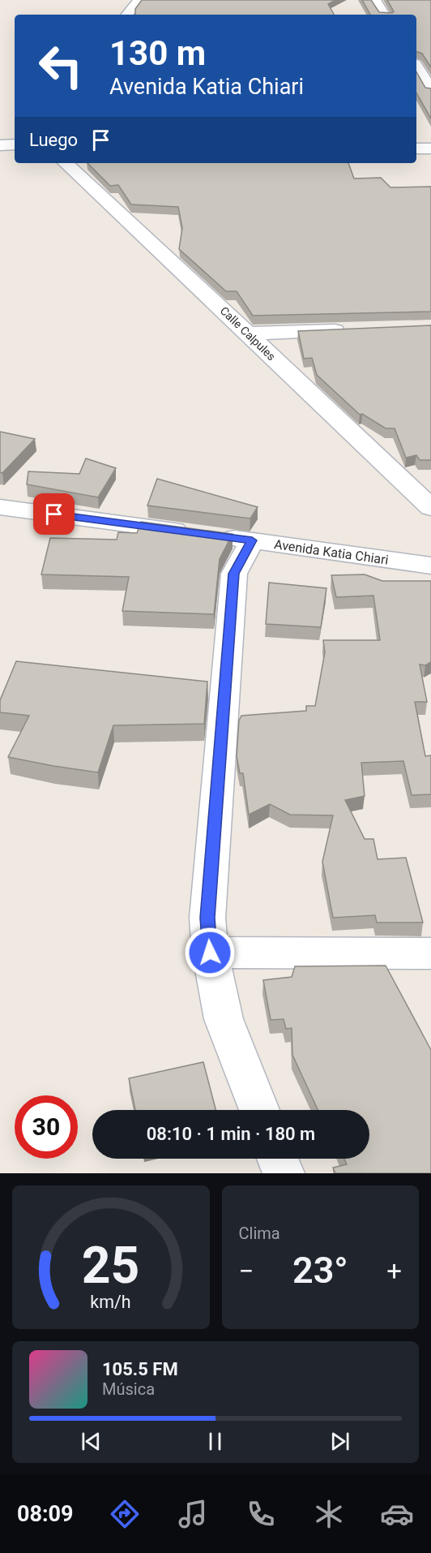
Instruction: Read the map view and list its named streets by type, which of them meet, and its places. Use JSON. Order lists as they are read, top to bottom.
{
  "streets": {
    "street": ["Calle Calpules", "Avenida Katia Chiari"]
  },
  "page": {
    "turn": ["130 m", "Avenida Katia Chiari"],
    "then": "Luego",
    "limit": "30",
    "trip": "08:10 · 1 min · 180 m",
    "tile": "Clima",
    "heat": ["−", "23°", "+"],
    "song": ["105.5 FM", "Música"],
    "tabs": "08:09",
    "gauge": ["25", "km/h"]
  }
}
